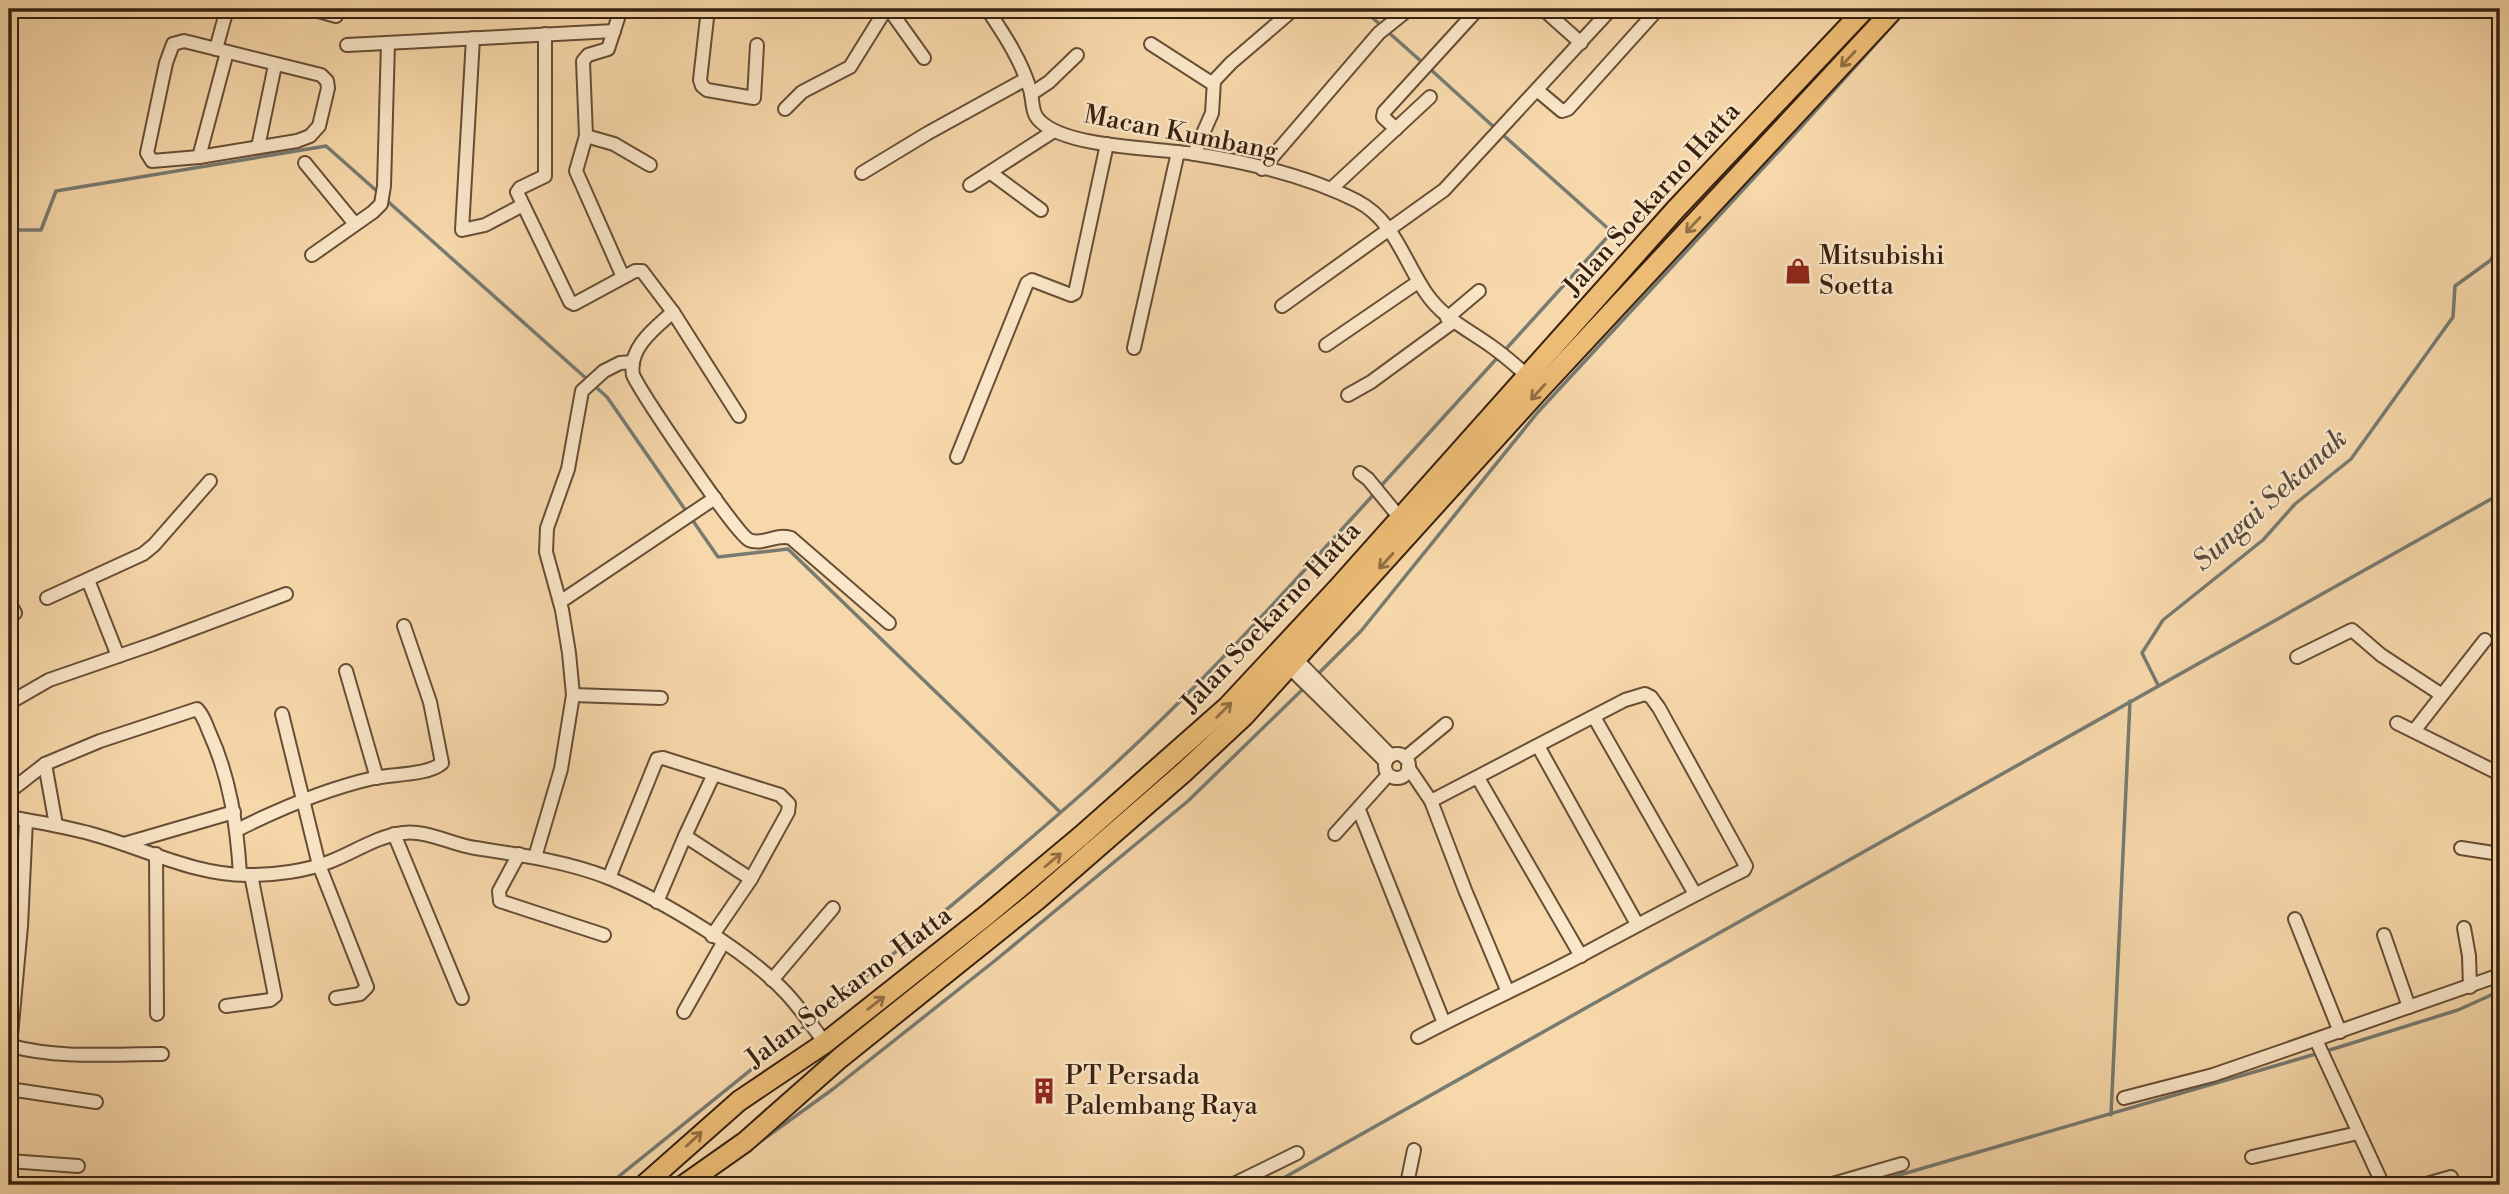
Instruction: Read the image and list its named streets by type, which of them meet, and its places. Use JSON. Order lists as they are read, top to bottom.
{
  "streets": {
    "highway": ["Jalan Soekarno Hatta"],
    "street": ["Macan Kumbang"]
  },
  "crossings": [
    ["Macan Kumbang", "Jalan Soekarno Hatta"]
  ],
  "water": ["Sungai Sekanak"],
  "places": {
    "shop": ["Mitsubishi Soetta"],
    "building": ["PT Persada Palembang Raya"]
  }
}
